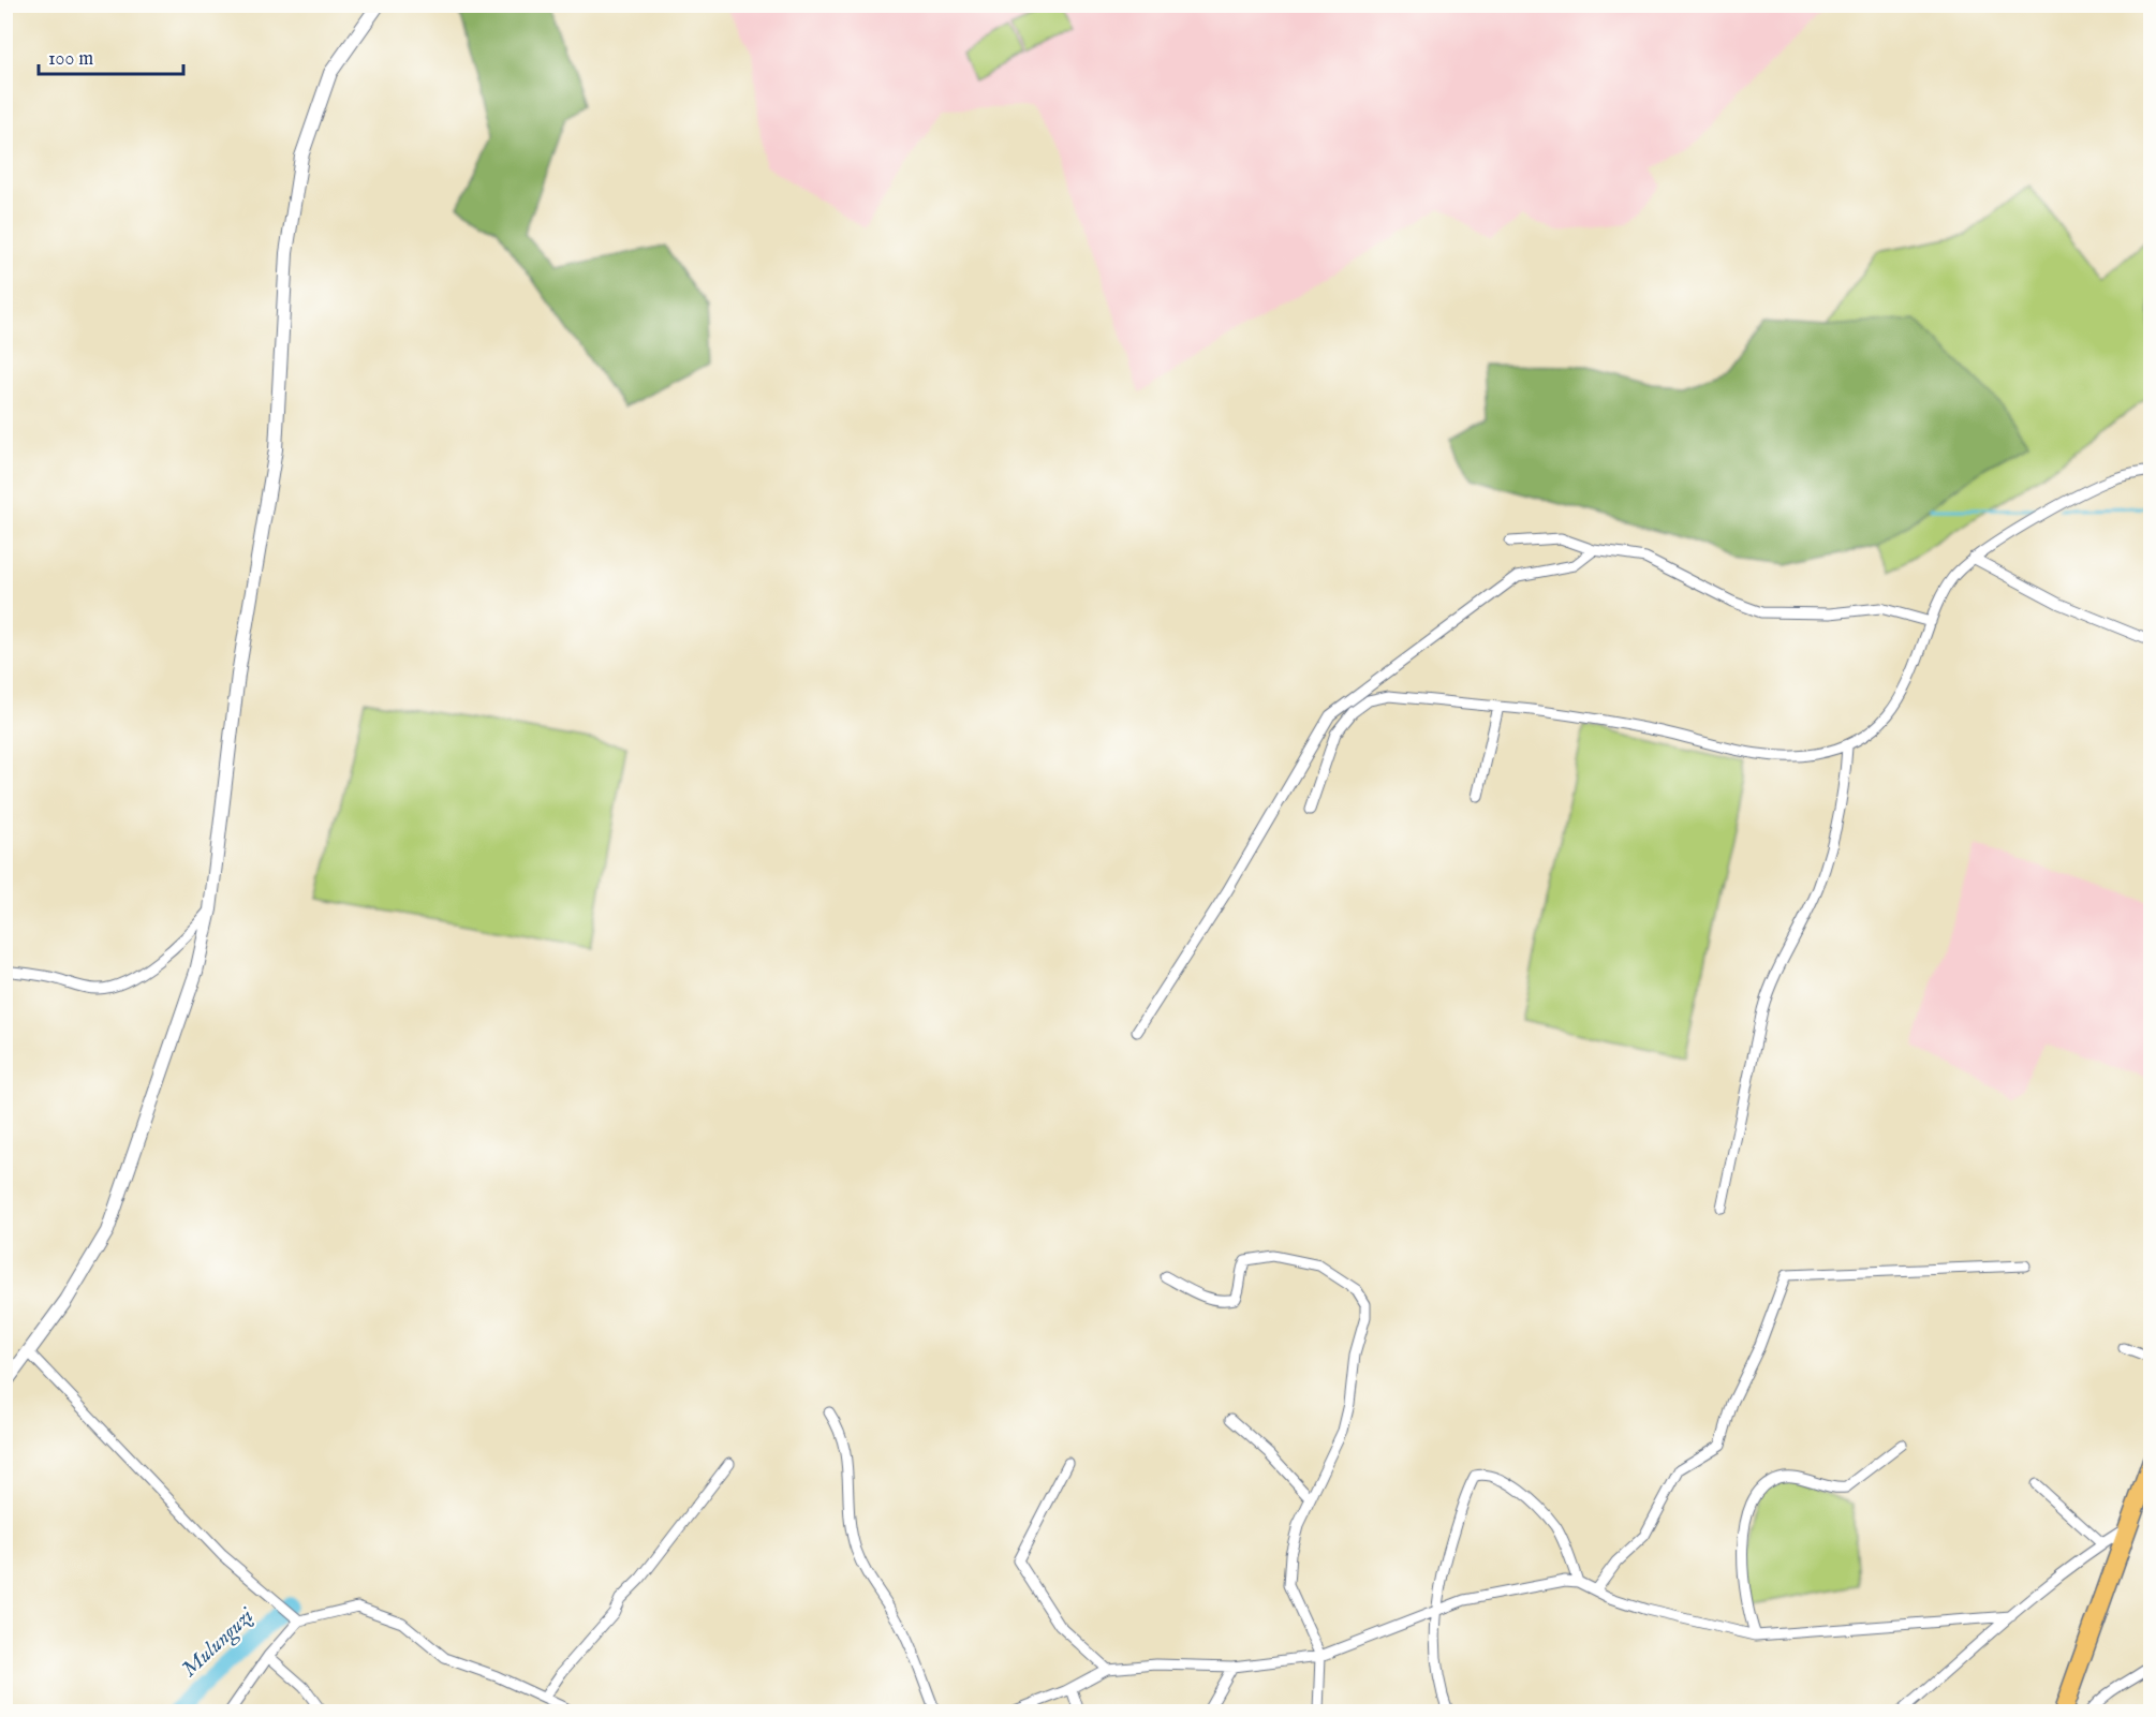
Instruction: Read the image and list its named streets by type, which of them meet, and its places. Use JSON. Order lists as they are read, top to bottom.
{
  "water": ["Mulunguzi"],
  "scale_bar": "100 m"
}
